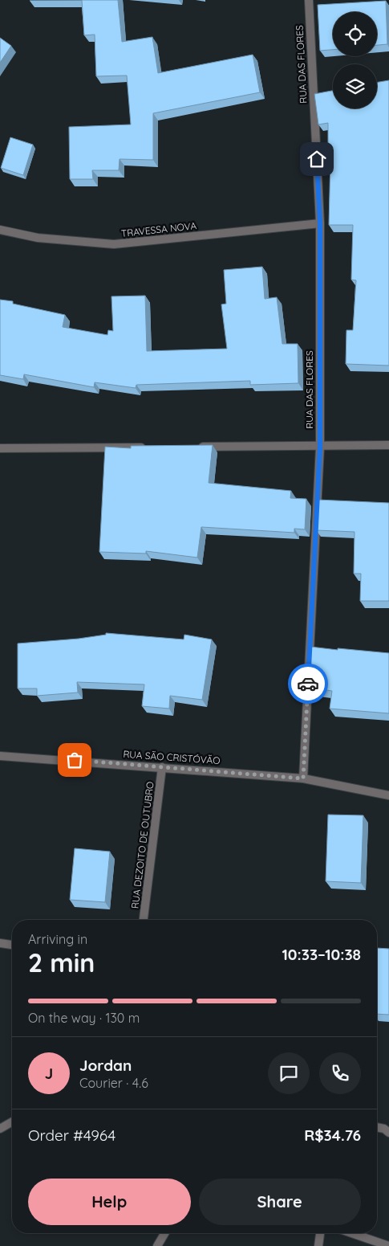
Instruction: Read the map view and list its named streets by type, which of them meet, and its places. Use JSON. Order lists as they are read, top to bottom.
{
  "streets": {
    "street": [
      "RUA DAS FLORES",
      "TRAVESSA NOVA",
      "RUA SÃO CRISTÓVÃO",
      "RUA DEZOITO DE OUTUBRO"
    ]
  },
  "crossings": [
    ["RUA DAS FLORES", "TRAVESSA NOVA"],
    ["RUA DAS FLORES", "RUA SÃO CRISTÓVÃO"],
    ["RUA SÃO CRISTÓVÃO", "RUA DEZOITO DE OUTUBRO"]
  ],
  "page": {
    "heading": ["2 min", "Arriving in", "10:33–10:38"],
    "panel": [
      "Jordan",
      "Courier · 4.6",
      "Order #4964",
      "R$34.76"
    ],
    "bar": "On the way · 130 m",
    "round": "J",
    "buttons": ["Help", "Share"]
  }
}
